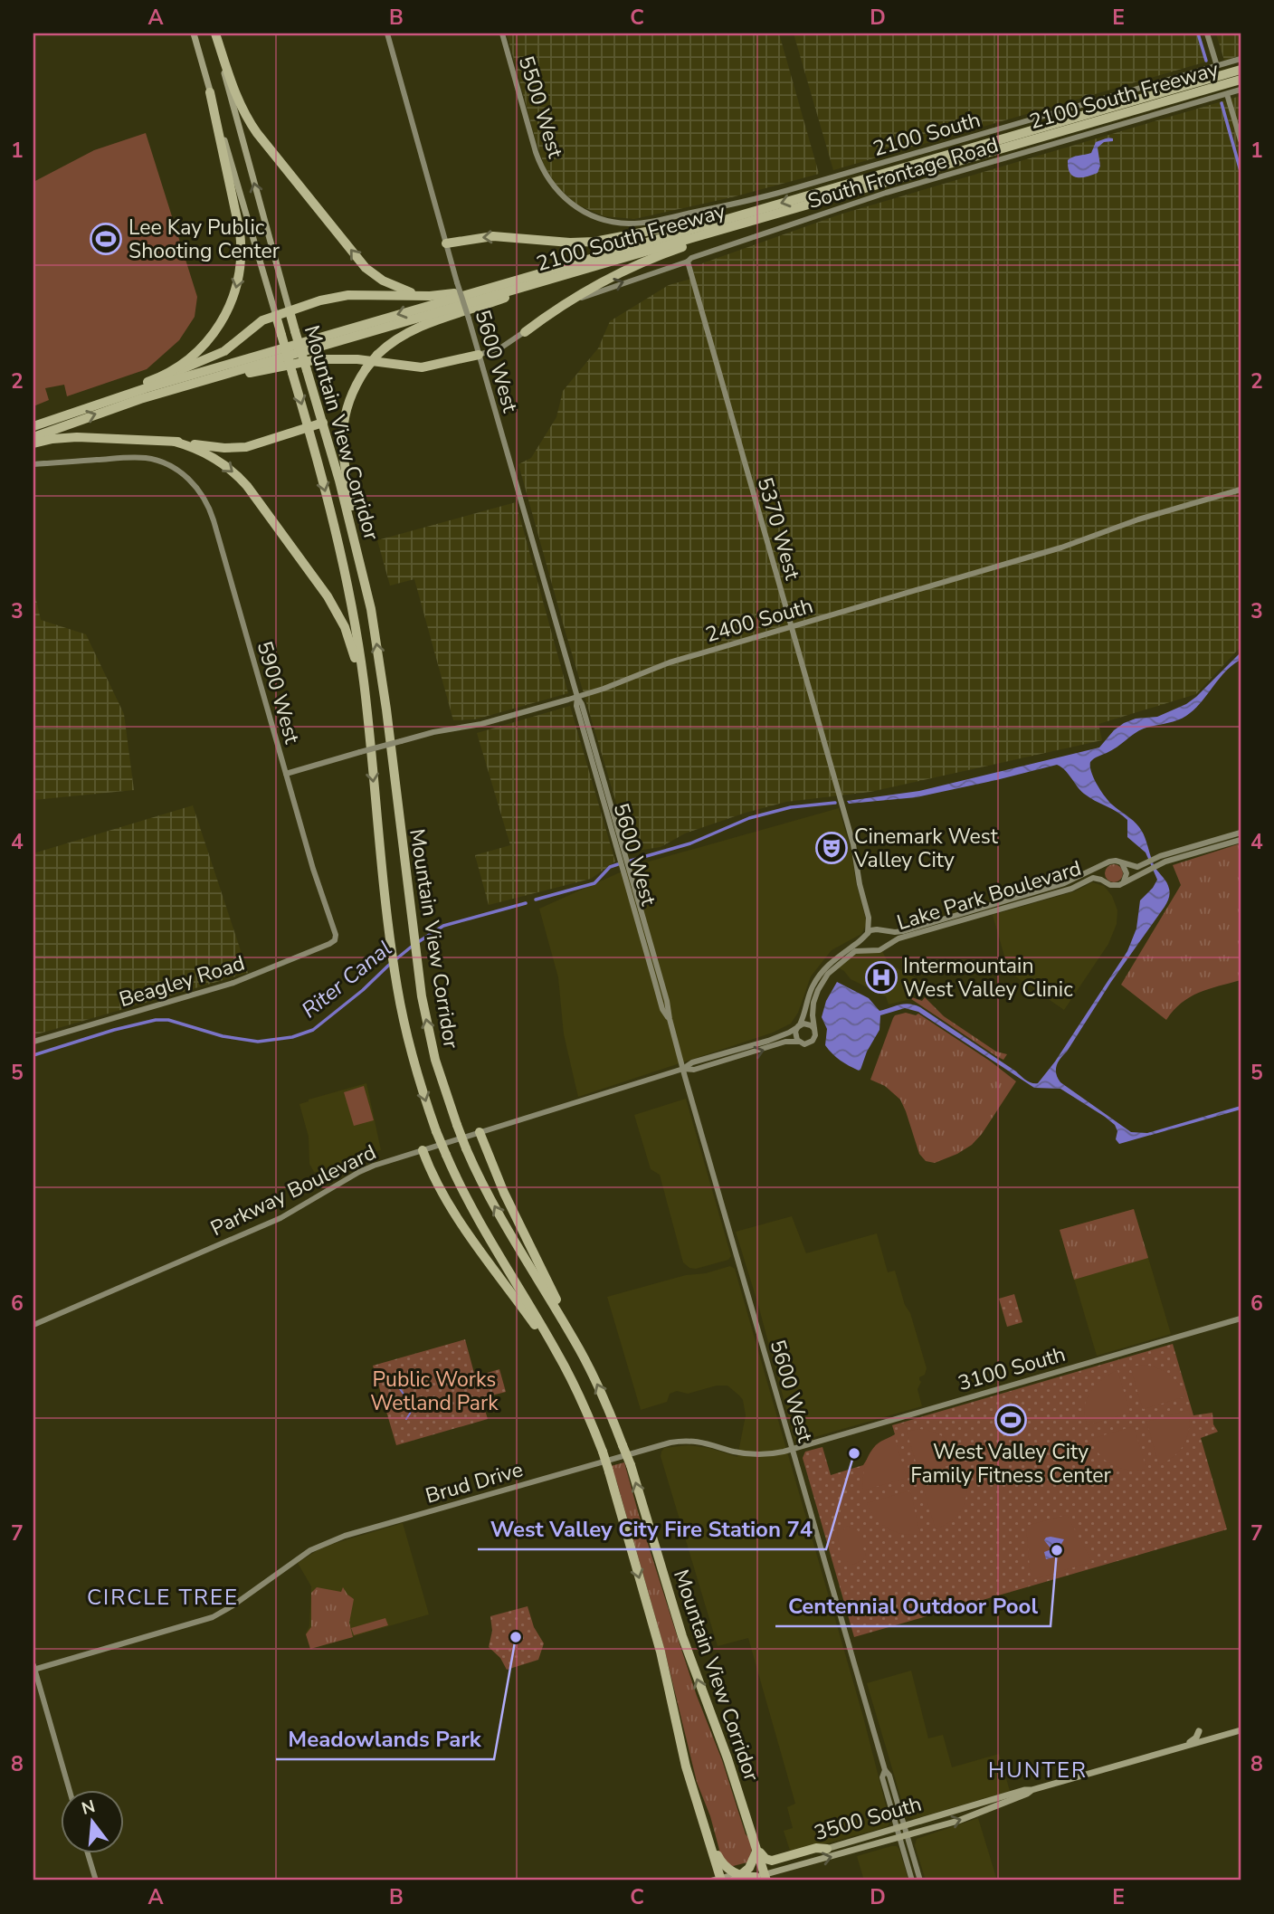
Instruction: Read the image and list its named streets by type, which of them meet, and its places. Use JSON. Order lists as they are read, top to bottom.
{
  "streets": {
    "highway": ["2100 South Freeway", "Mountain View Corridor"],
    "main road": ["3500 South"],
    "street": [
      "5500 West",
      "2100 South",
      "South Frontage Road",
      "5600 West",
      "5370 West",
      "2400 South",
      "5900 West",
      "Lake Park Boulevard",
      "Beagley Road",
      "Parkway Boulevard",
      "3100 South",
      "Brud Drive"
    ]
  },
  "crossings": [
    ["5500 West", "2100 South"],
    ["South Frontage Road", "5600 West"],
    ["South Frontage Road", "5370 West"],
    ["5600 West", "2400 South"],
    ["5600 West", "Parkway Boulevard"],
    ["5600 West", "3100 South"],
    ["5600 West", "Brud Drive"],
    ["5600 West", "3500 South"],
    ["Mountain View Corridor", "3500 South"],
    ["5370 West", "2400 South"],
    ["5370 West", "Lake Park Boulevard"],
    ["2400 South", "5900 West"],
    ["5900 West", "Beagley Road"],
    ["3100 South", "Brud Drive"]
  ],
  "districts": ["CIRCLE TREE", "HUNTER"],
  "water": ["Riter Canal"],
  "parks": ["Public Works Wetland Park"],
  "places": {
    "sports": ["Lee Kay Public Shooting Center", "West Valley City Family Fitness Center"],
    "theatre": ["Cinemark West Valley City"],
    "hospital": ["Intermountain West Valley Clinic"],
    "other": ["West Valley City Fire Station 74", "Centennial Outdoor Pool", "Meadowlands Park"]
  },
  "north": "top",
  "grid": {
    "columns": [
      "A",
      "B",
      "C",
      "D",
      "E"
    ],
    "rows": [
      "1",
      "2",
      "3",
      "4",
      "5",
      "6",
      "7",
      "8"
    ]
  }
}
